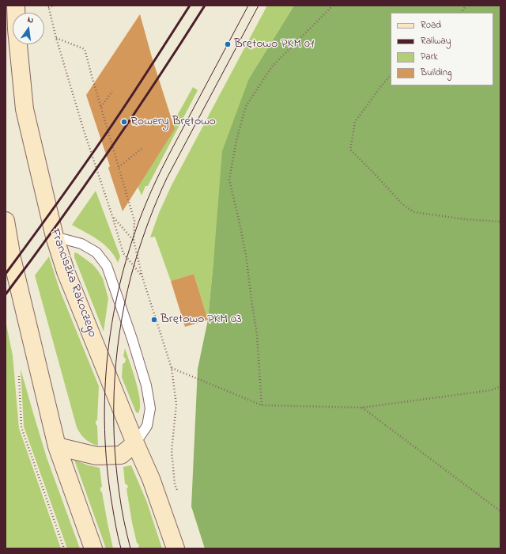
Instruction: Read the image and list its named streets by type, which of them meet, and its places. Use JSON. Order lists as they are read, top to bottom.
{
  "streets": {
    "main road": ["Franciszka Rakoczego"]
  },
  "places": ["Brętowo PKM 01", "Rowery Brętowo", "Brętowo PKM 03"],
  "legend": [
    "Road",
    "Railway",
    "Park",
    "Building"
  ],
  "north": "top"
}
